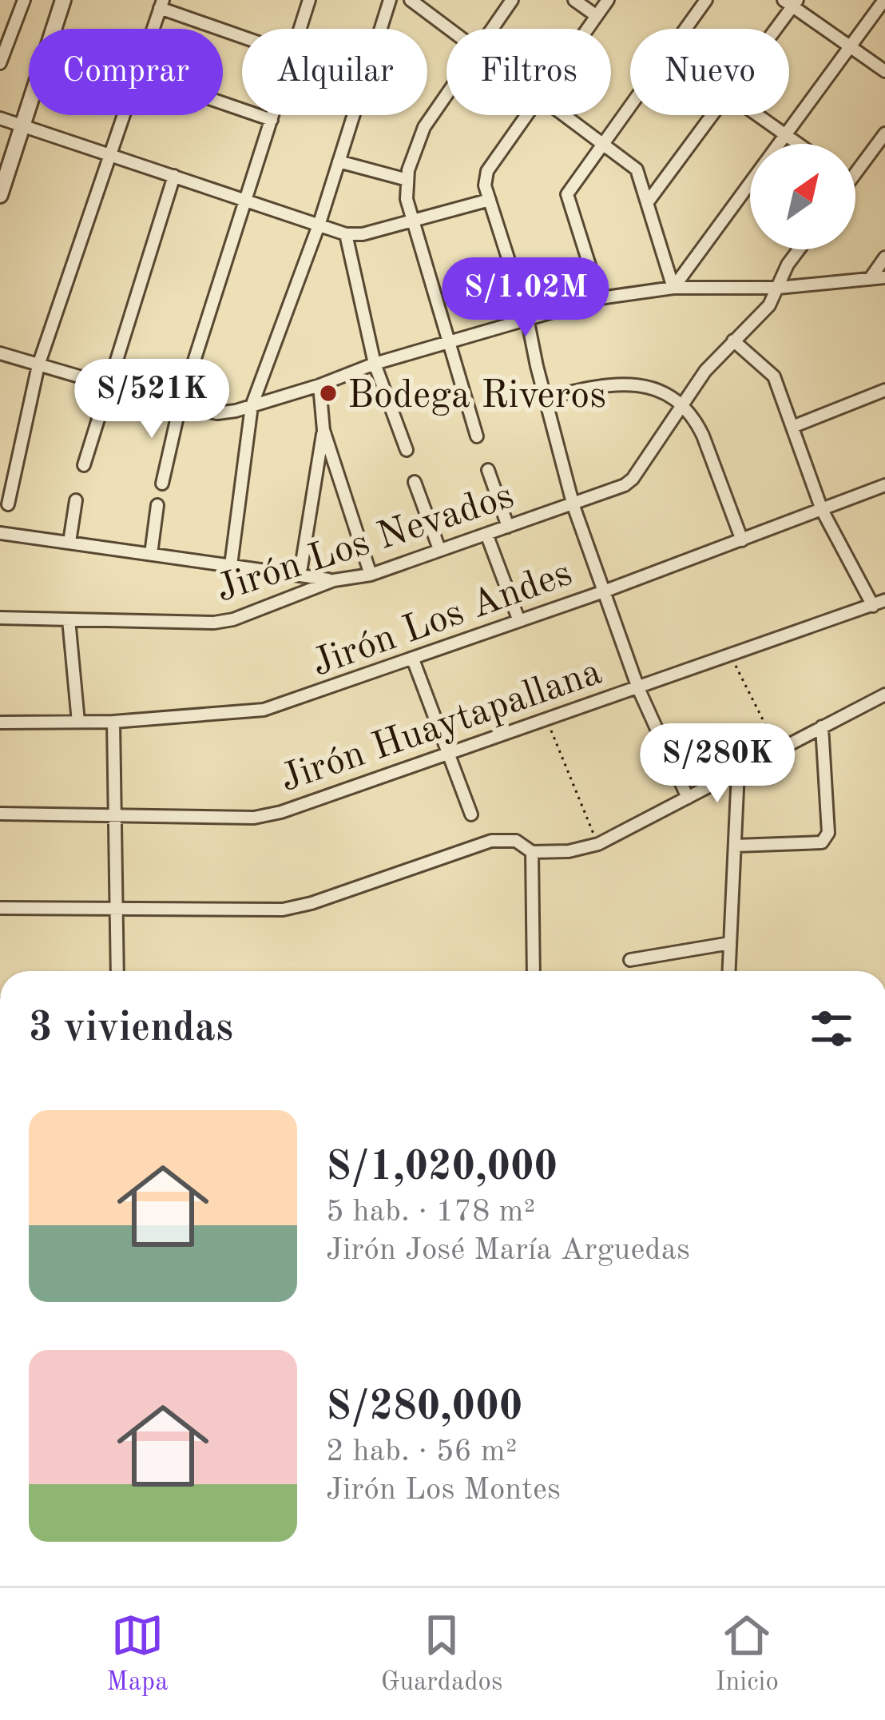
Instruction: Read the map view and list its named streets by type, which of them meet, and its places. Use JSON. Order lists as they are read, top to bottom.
{
  "streets": {
    "street": ["Jirón Los Nevados", "Jirón Los Andes", "Jirón Huaytapallana"]
  },
  "places": ["Bodega Riveros"],
  "north": "top right",
  "page": {
    "chip": [
      "Comprar",
      "Alquilar",
      "Filtros",
      "Nuevo"
    ],
    "price": ["S/1.02M", "S/521K", "S/280K"],
    "heading": "3 viviendas",
    "list": [
      {
        "name": "S/1,020,000",
        "note": "5 hab. · 178 m² · Jirón José María Arguedas"
      },
      {
        "name": "S/280,000",
        "note": "2 hab. · 56 m² · Jirón Los Montes"
      }
    ],
    "tabs": ["Mapa", "Guardados", "Inicio"]
  }
}
